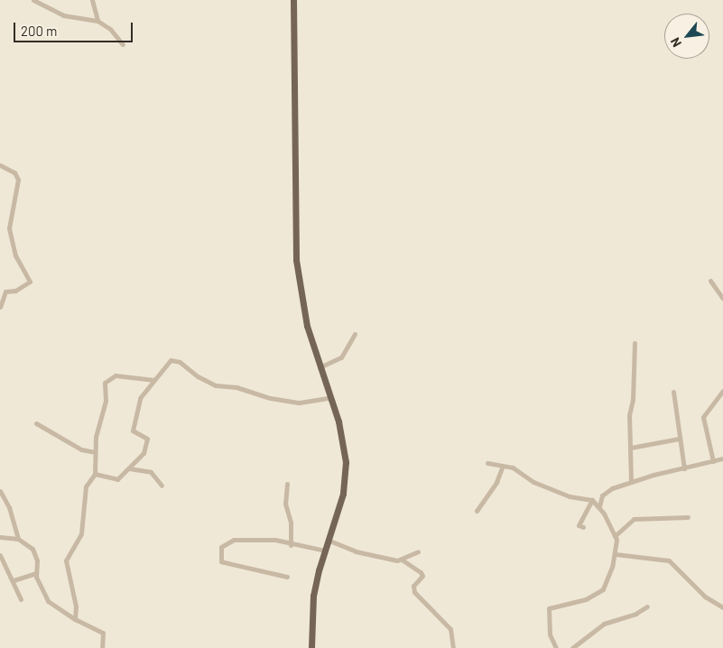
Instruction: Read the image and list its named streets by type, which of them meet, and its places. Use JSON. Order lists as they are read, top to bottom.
{
  "scale_bar": "200 m",
  "north": "bottom left"
}
